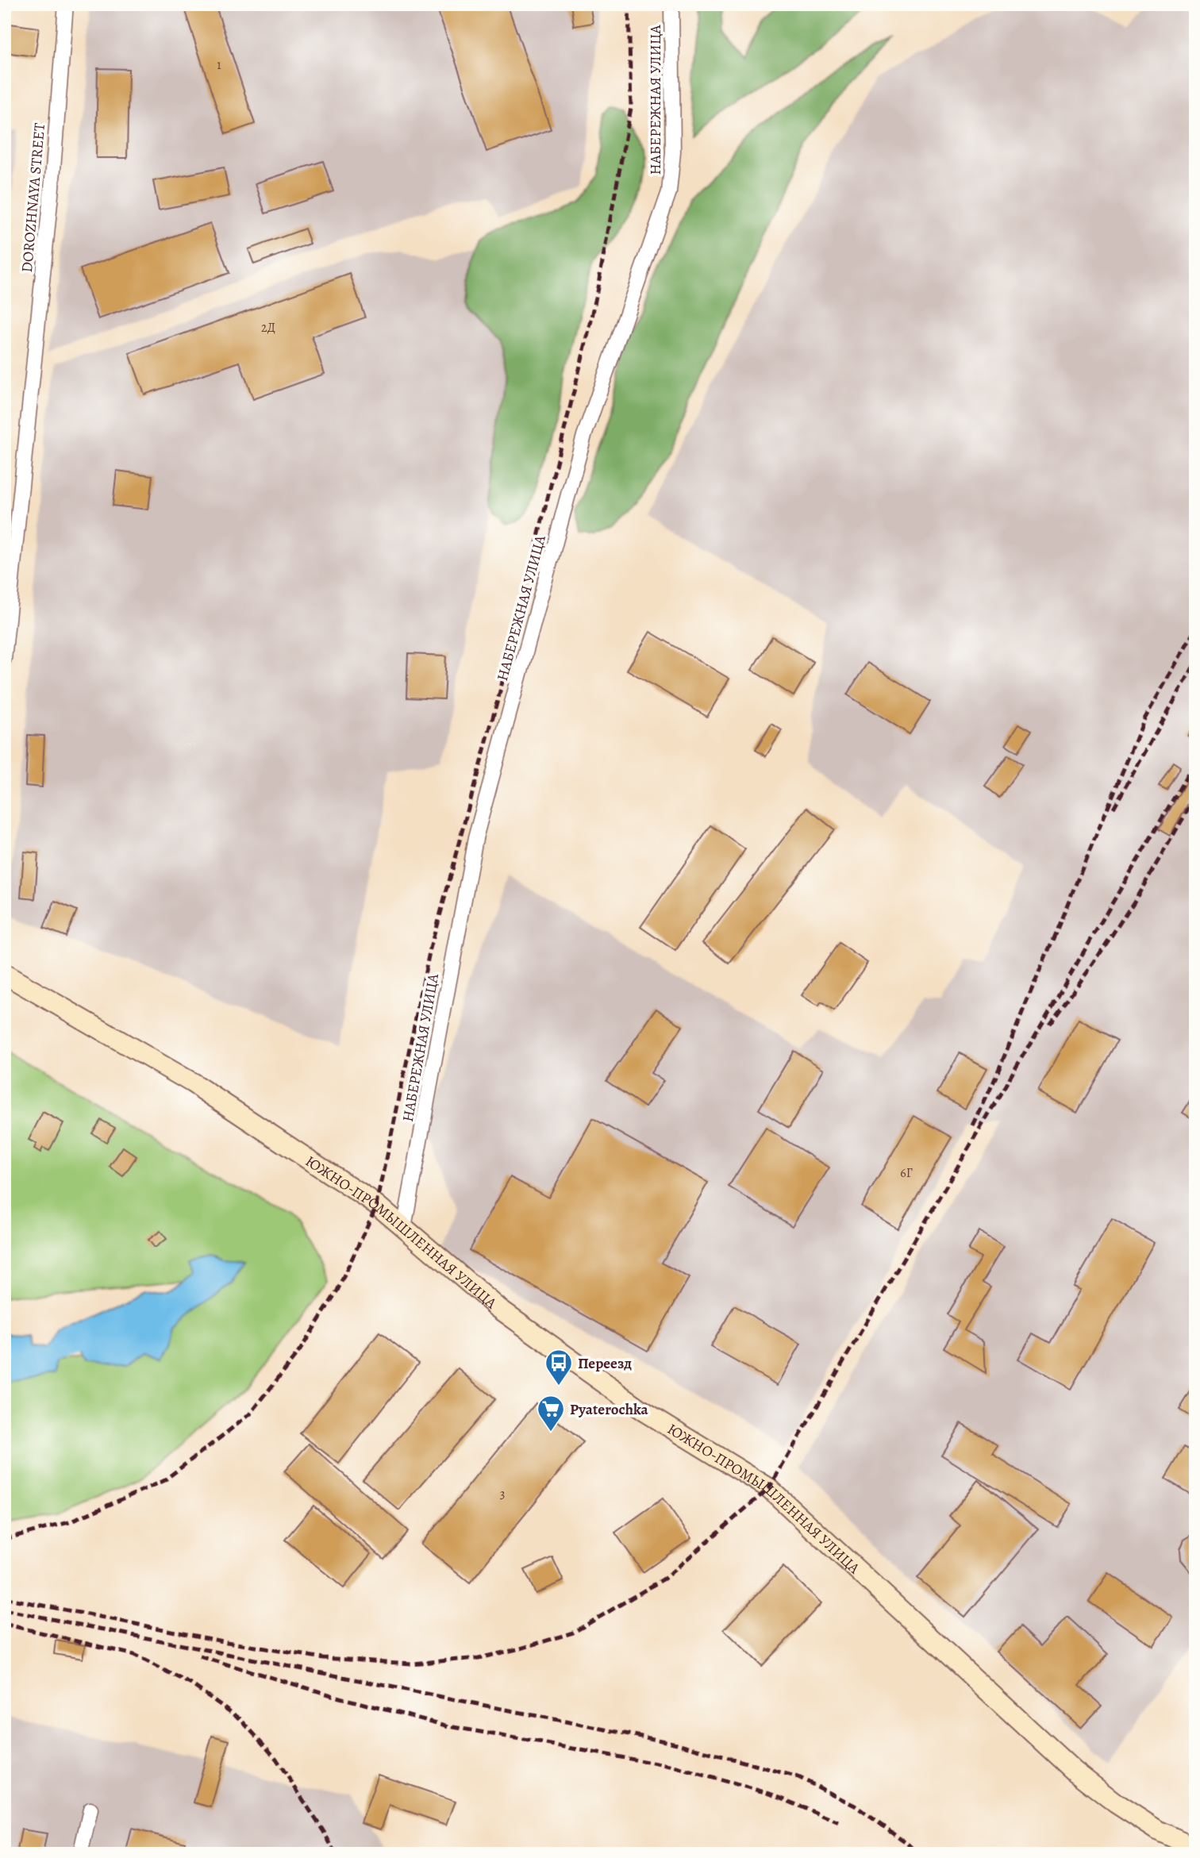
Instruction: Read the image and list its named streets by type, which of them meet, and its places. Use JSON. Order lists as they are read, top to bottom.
{
  "streets": {
    "street": ["НАБЕРЕЖНАЯ УЛИЦА", "DOROZHNAYA STREET", "ЮЖНО-ПРОМЫШЛЕННАЯ УЛИЦА"]
  },
  "crossings": [
    ["НАБЕРЕЖНАЯ УЛИЦА", "ЮЖНО-ПРОМЫШЛЕННАЯ УЛИЦА"]
  ],
  "places": {
    "bus stop": ["Переезд"],
    "supermarket": ["Pyaterochka"]
  },
  "house_numbers": [
    "1",
    "2Д",
    "6Г",
    "3"
  ]
}
